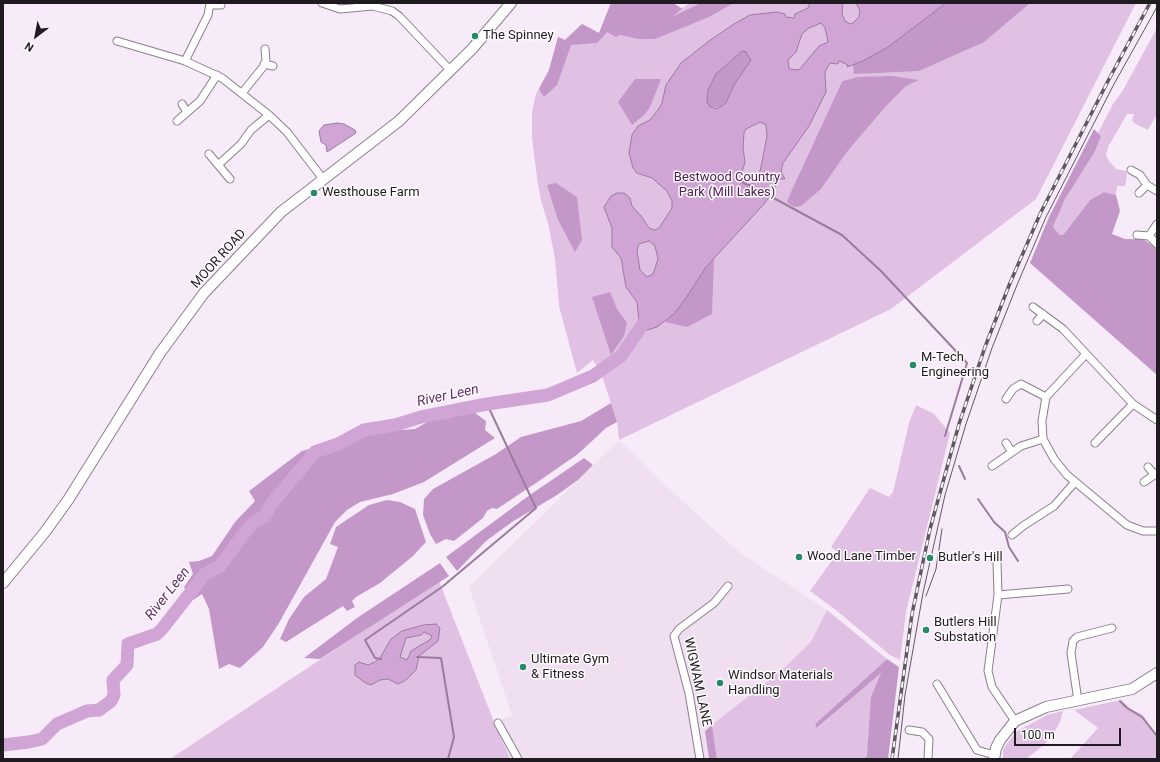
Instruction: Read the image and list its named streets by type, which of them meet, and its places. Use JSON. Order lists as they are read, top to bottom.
{
  "streets": {
    "main road": ["MOOR ROAD"],
    "street": ["WIGWAM LANE"]
  },
  "water": ["River Leen"],
  "parks": ["Bestwood Country Park (Mill Lakes)"],
  "places": [
    "The Spinney",
    "Westhouse Farm",
    "M-Tech Engineering",
    "Wood Lane Timber",
    "Butler's Hill",
    "Butlers Hill Substation",
    "Ultimate Gym & Fitness",
    "Windsor Materials Handling"
  ],
  "scale_bar": "100 m",
  "north": "bottom left"
}
